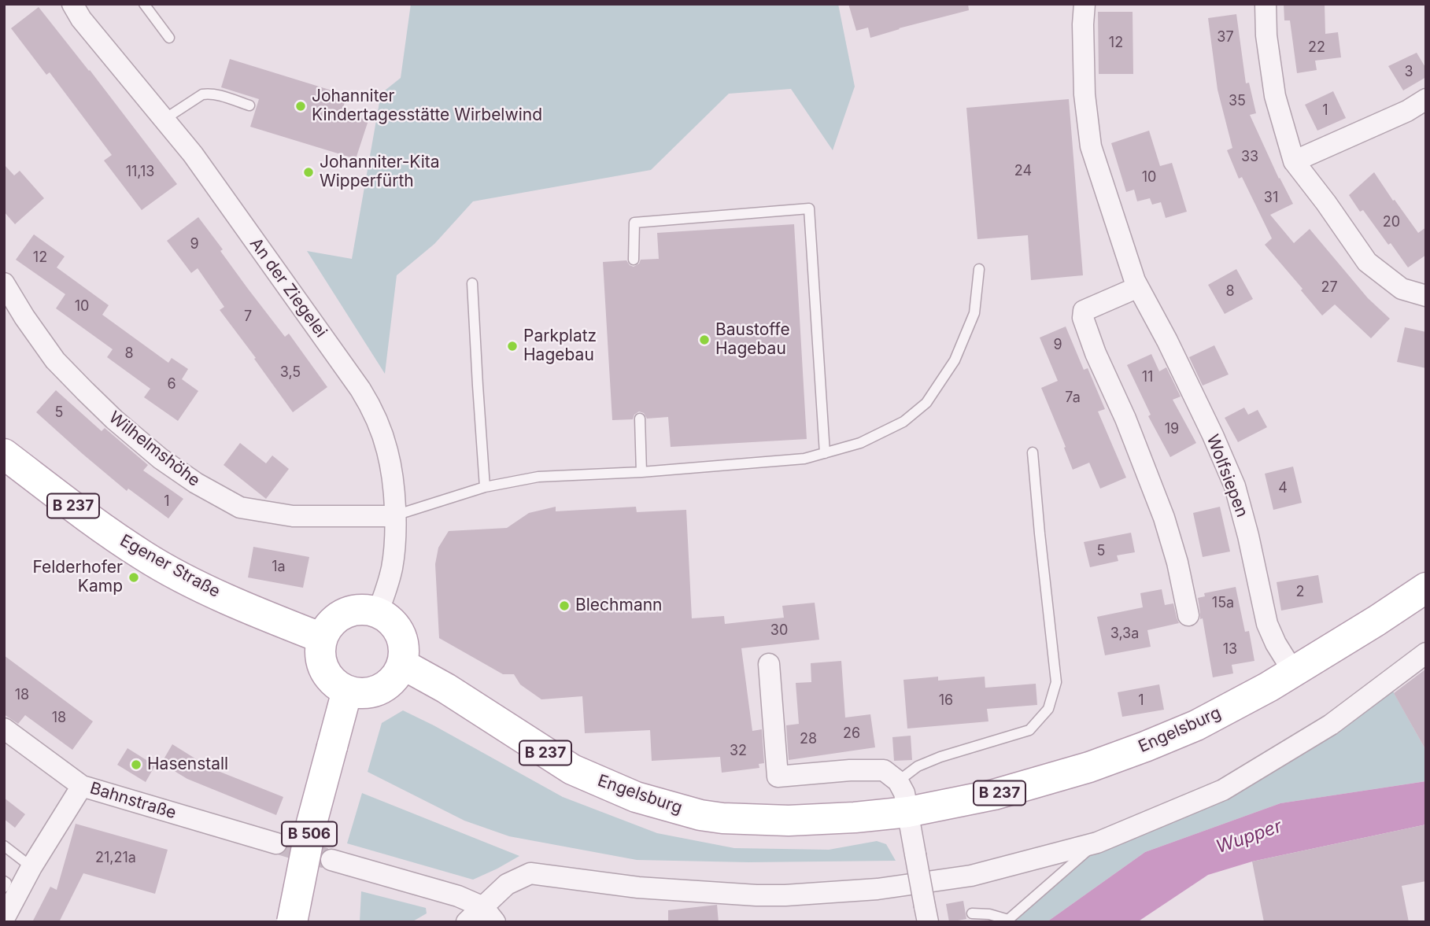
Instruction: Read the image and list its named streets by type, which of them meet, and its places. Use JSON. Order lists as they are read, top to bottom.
{
  "streets": {
    "main road": [
      "B 237",
      "Egener Straße",
      "Engelsburg",
      "B 506"
    ],
    "street": [
      "An der Ziegelei",
      "Wilhelmshöhe",
      "Wolfsiepen",
      "Bahnstraße"
    ]
  },
  "crossings": [
    ["An der Ziegelei", "Wilhelmshöhe"],
    ["An der Ziegelei", "Egener Straße"],
    ["An der Ziegelei", "Engelsburg"],
    ["An der Ziegelei", "B 506"],
    ["Wolfsiepen", "Engelsburg"],
    ["Egener Straße", "Engelsburg"],
    ["Egener Straße", "B 506"],
    ["Engelsburg", "B 506"]
  ],
  "water": ["Wupper"],
  "places": [
    "Johanniter Kindertagesstätte Wirbelwind",
    "Johanniter-Kita Wipperfürth",
    "Baustoffe Hagebau",
    "Parkplatz Hagebau",
    "Felderhofer Kamp",
    "Blechmann",
    "Hasenstall"
  ],
  "house_numbers": [
    "37",
    "12",
    "22",
    "3",
    "35",
    "1",
    "33",
    "24",
    "11,13",
    "10",
    "31",
    "20",
    "9",
    "12",
    "27",
    "8",
    "10",
    "7",
    "9",
    "8",
    "3,5",
    "11",
    "6",
    "7a",
    "5",
    "19",
    "4",
    "1",
    "5",
    "1a",
    "2",
    "15a",
    "30",
    "3,3a",
    "13",
    "18",
    "16",
    "1",
    "18",
    "26",
    "28",
    "32",
    "21,21a"
  ]
}
